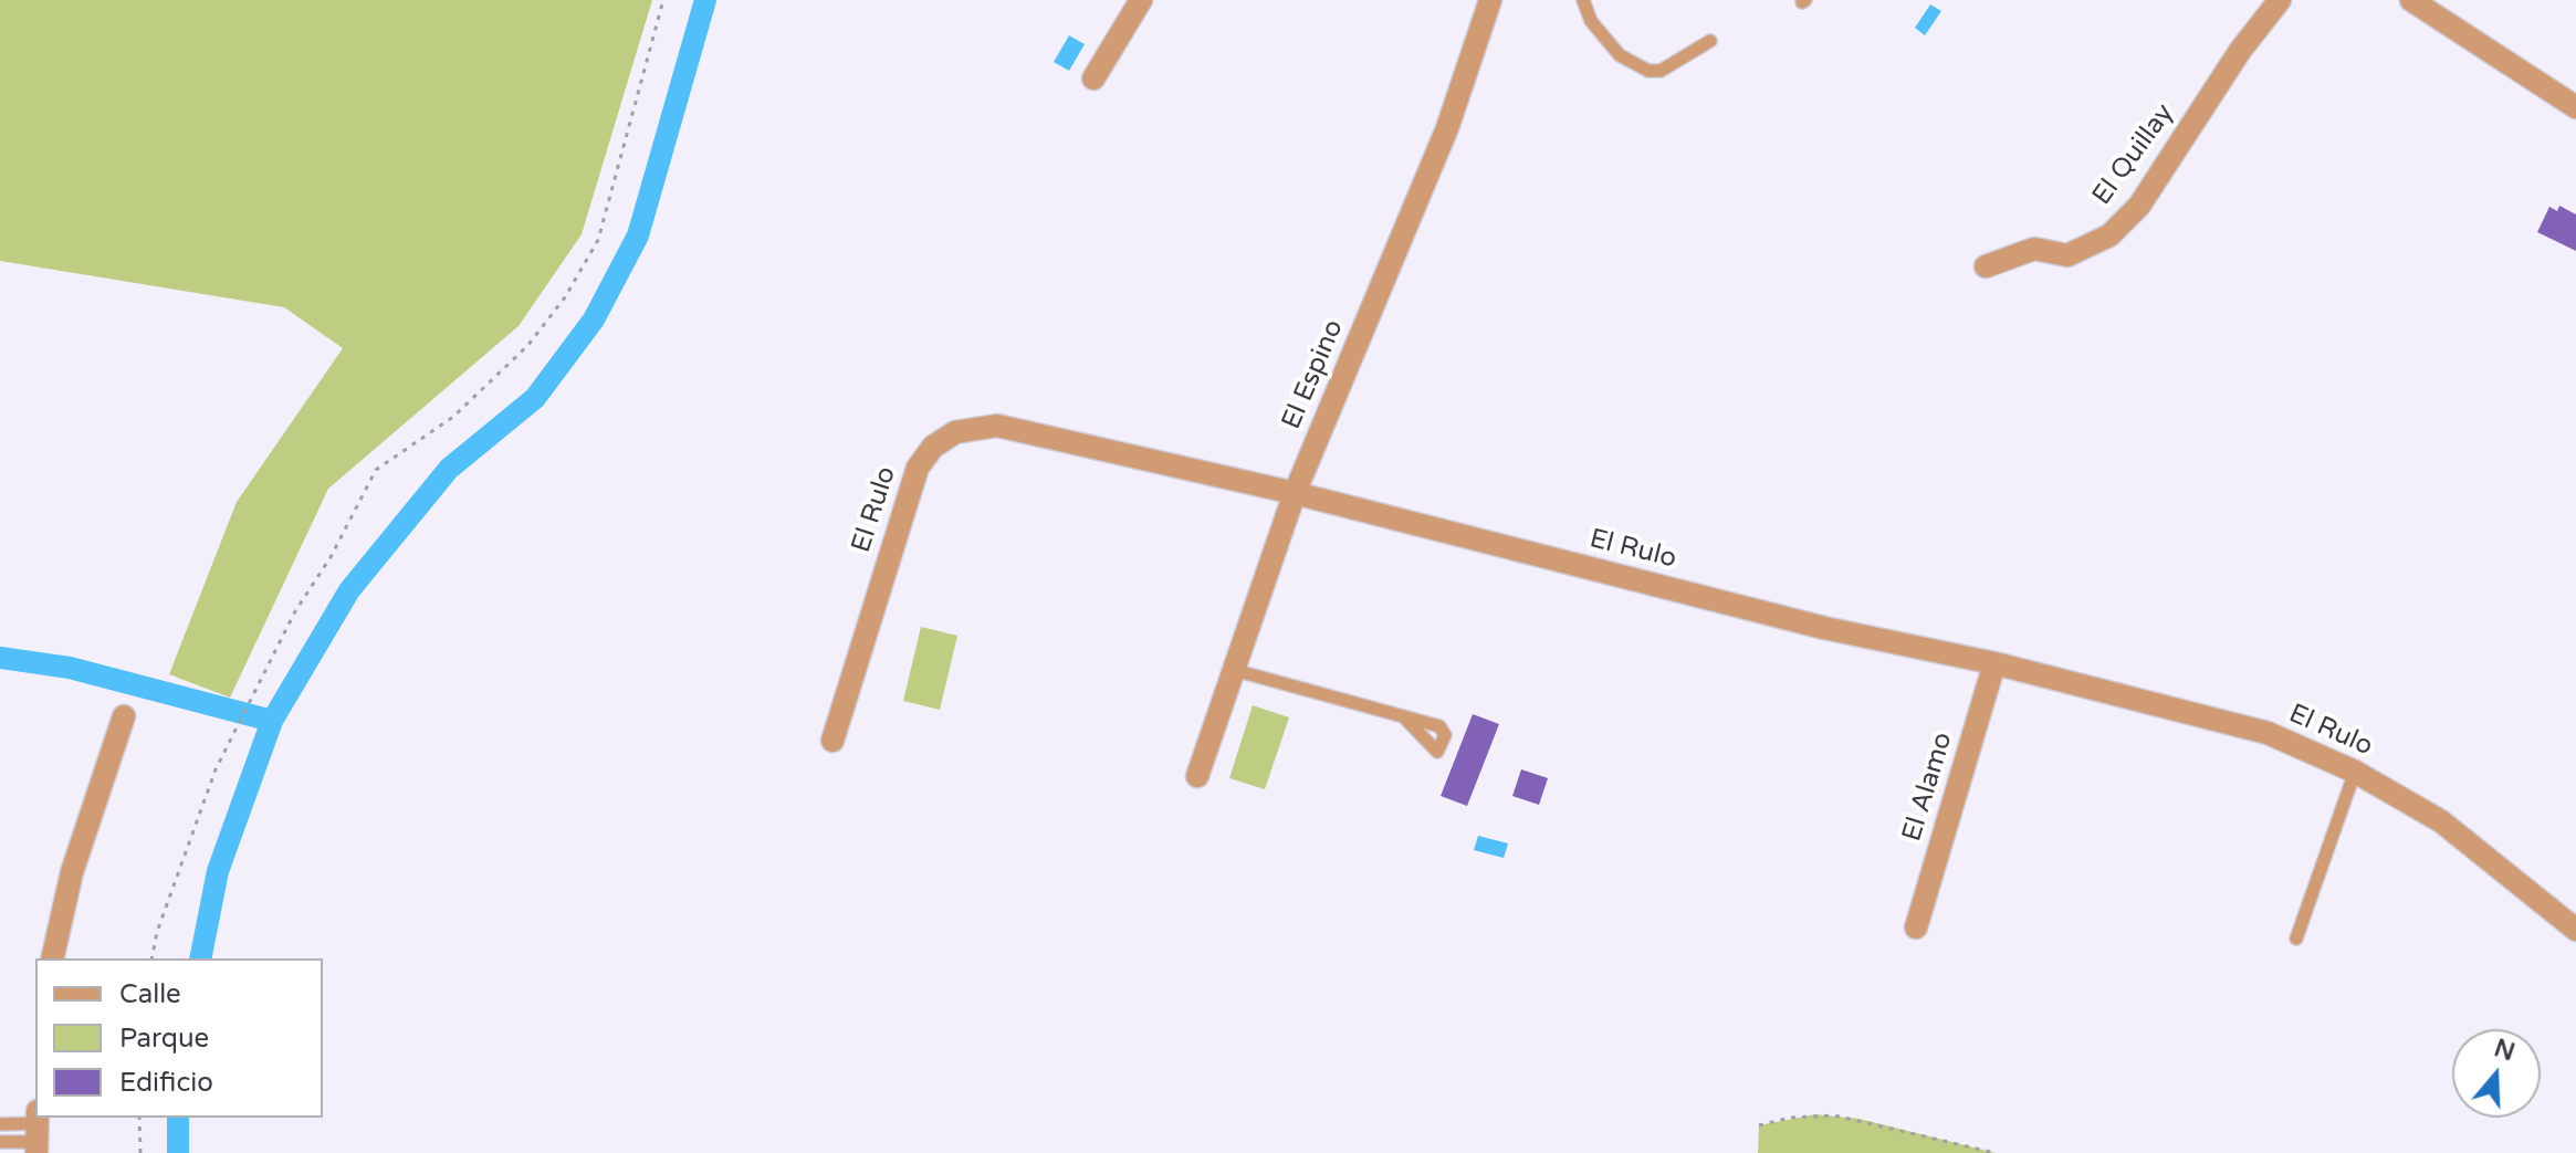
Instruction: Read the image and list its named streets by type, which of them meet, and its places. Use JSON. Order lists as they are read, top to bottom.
{
  "streets": {
    "street": [
      "El Quillay",
      "El Espino",
      "El Rulo",
      "El Alamo"
    ]
  },
  "crossings": [
    ["El Espino", "El Rulo"],
    ["El Rulo", "El Alamo"]
  ],
  "legend": ["Calle", "Parque", "Edificio"],
  "north": "top"
}
